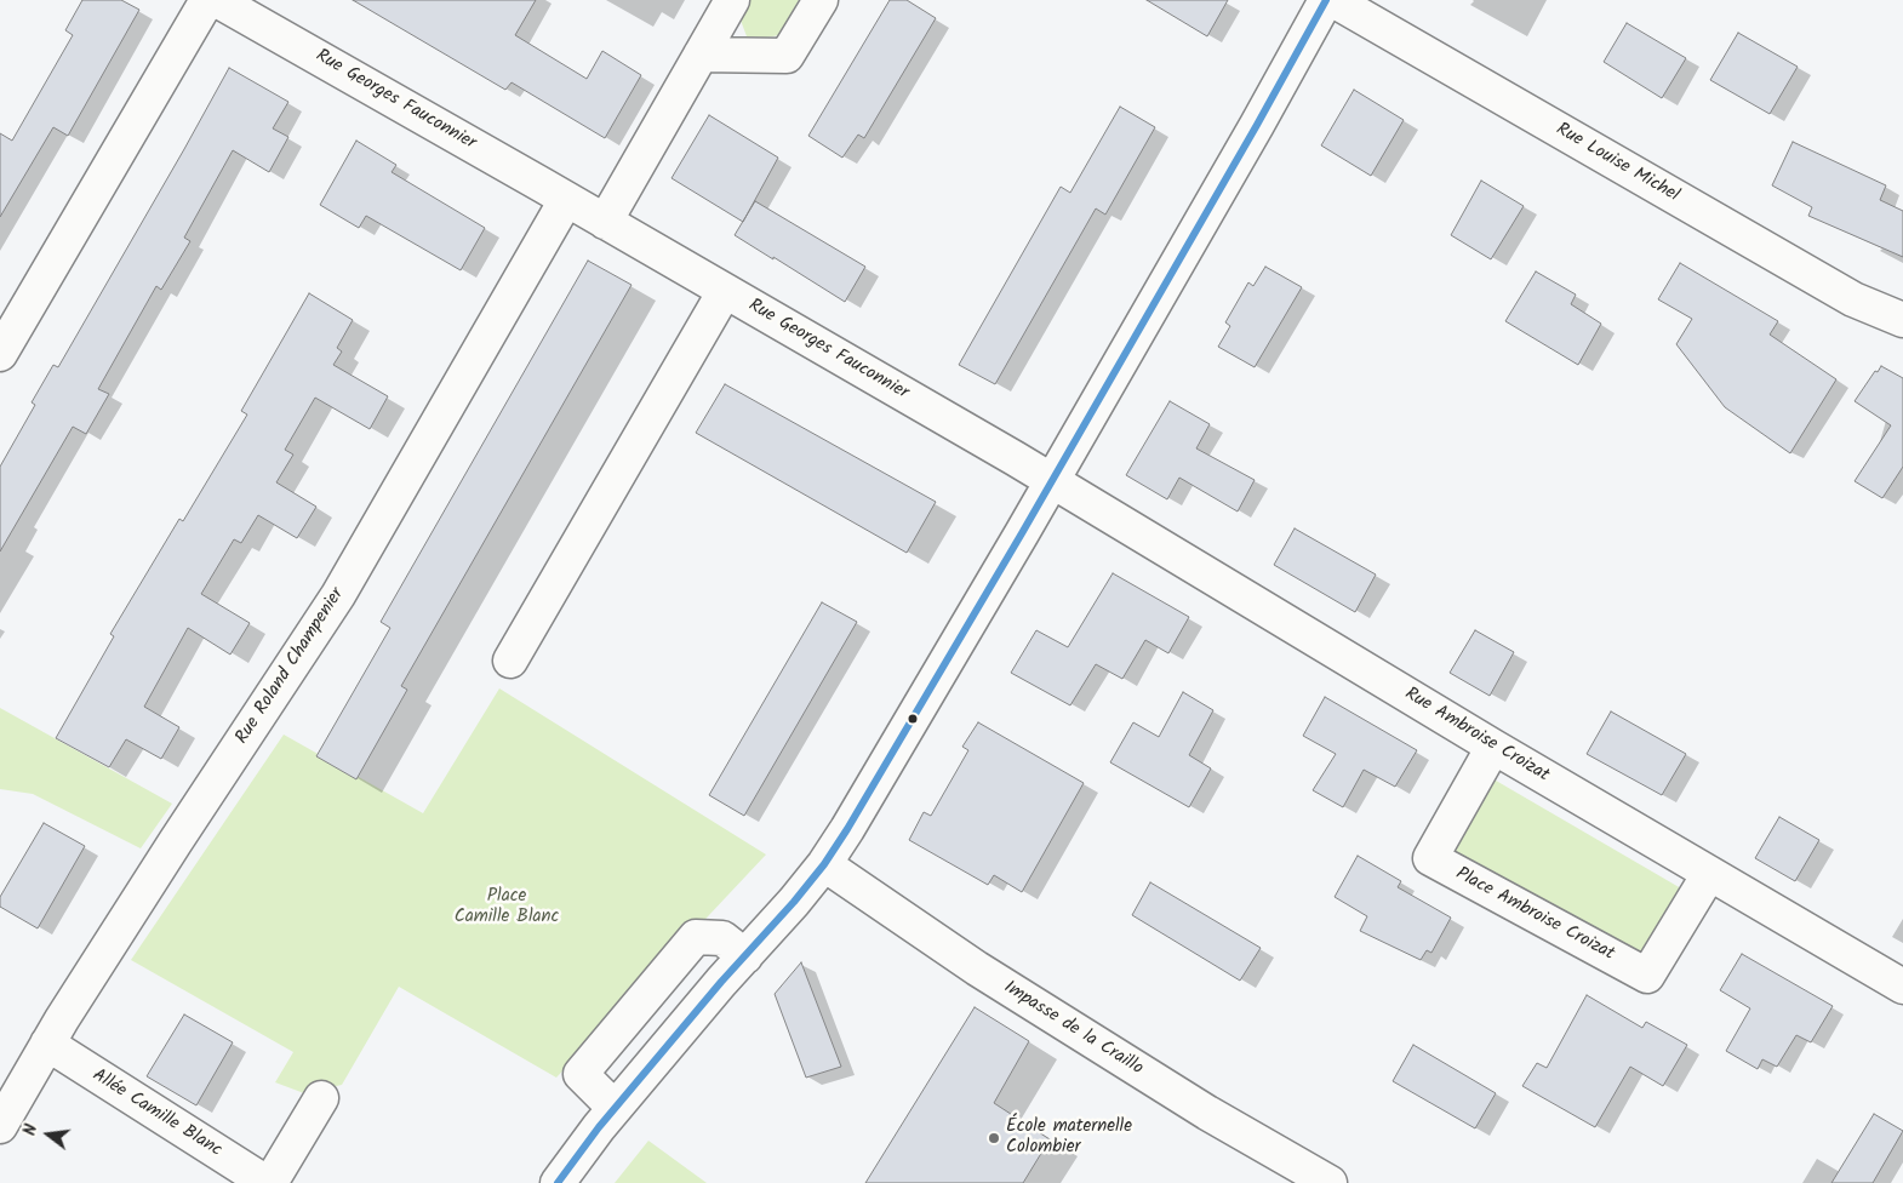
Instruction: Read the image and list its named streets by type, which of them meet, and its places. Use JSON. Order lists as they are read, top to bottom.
{
  "streets": {
    "street": [
      "Rue Georges Fauconnier",
      "Rue Louise Michel",
      "Rue Roland Champenier",
      "Rue Ambroise Croizat",
      "Place Ambroise Croizat",
      "Impasse de la Craillo",
      "Allée Camille Blanc"
    ]
  },
  "crossings": [
    ["Rue Georges Fauconnier", "Rue Roland Champenier"],
    ["Rue Georges Fauconnier", "Rue Ambroise Croizat"],
    ["Rue Roland Champenier", "Allée Camille Blanc"],
    ["Rue Ambroise Croizat", "Place Ambroise Croizat"]
  ],
  "parks": ["Place Camille Blanc"],
  "places": ["École maternelle Colombier"],
  "north": "left"
}
